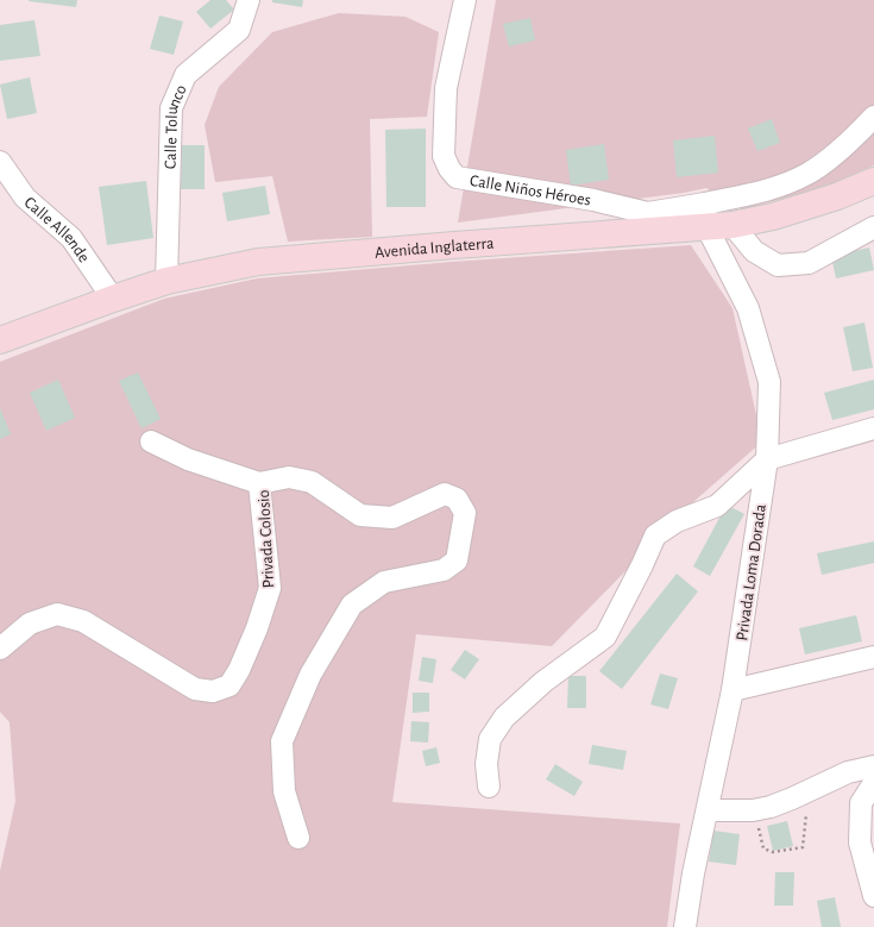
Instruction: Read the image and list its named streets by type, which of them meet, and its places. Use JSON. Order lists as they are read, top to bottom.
{
  "streets": {
    "main road": ["Avenida Inglaterra"],
    "street": [
      "Calle Tolunco",
      "Calle Niños Héroes",
      "Calle Allende",
      "Privada Colosio",
      "Privada Loma Dorada"
    ]
  },
  "crossings": [
    ["Calle Tolunco", "Avenida Inglaterra"],
    ["Calle Niños Héroes", "Avenida Inglaterra"],
    ["Calle Niños Héroes", "Privada Loma Dorada"],
    ["Calle Allende", "Avenida Inglaterra"],
    ["Avenida Inglaterra", "Privada Loma Dorada"]
  ]
}
